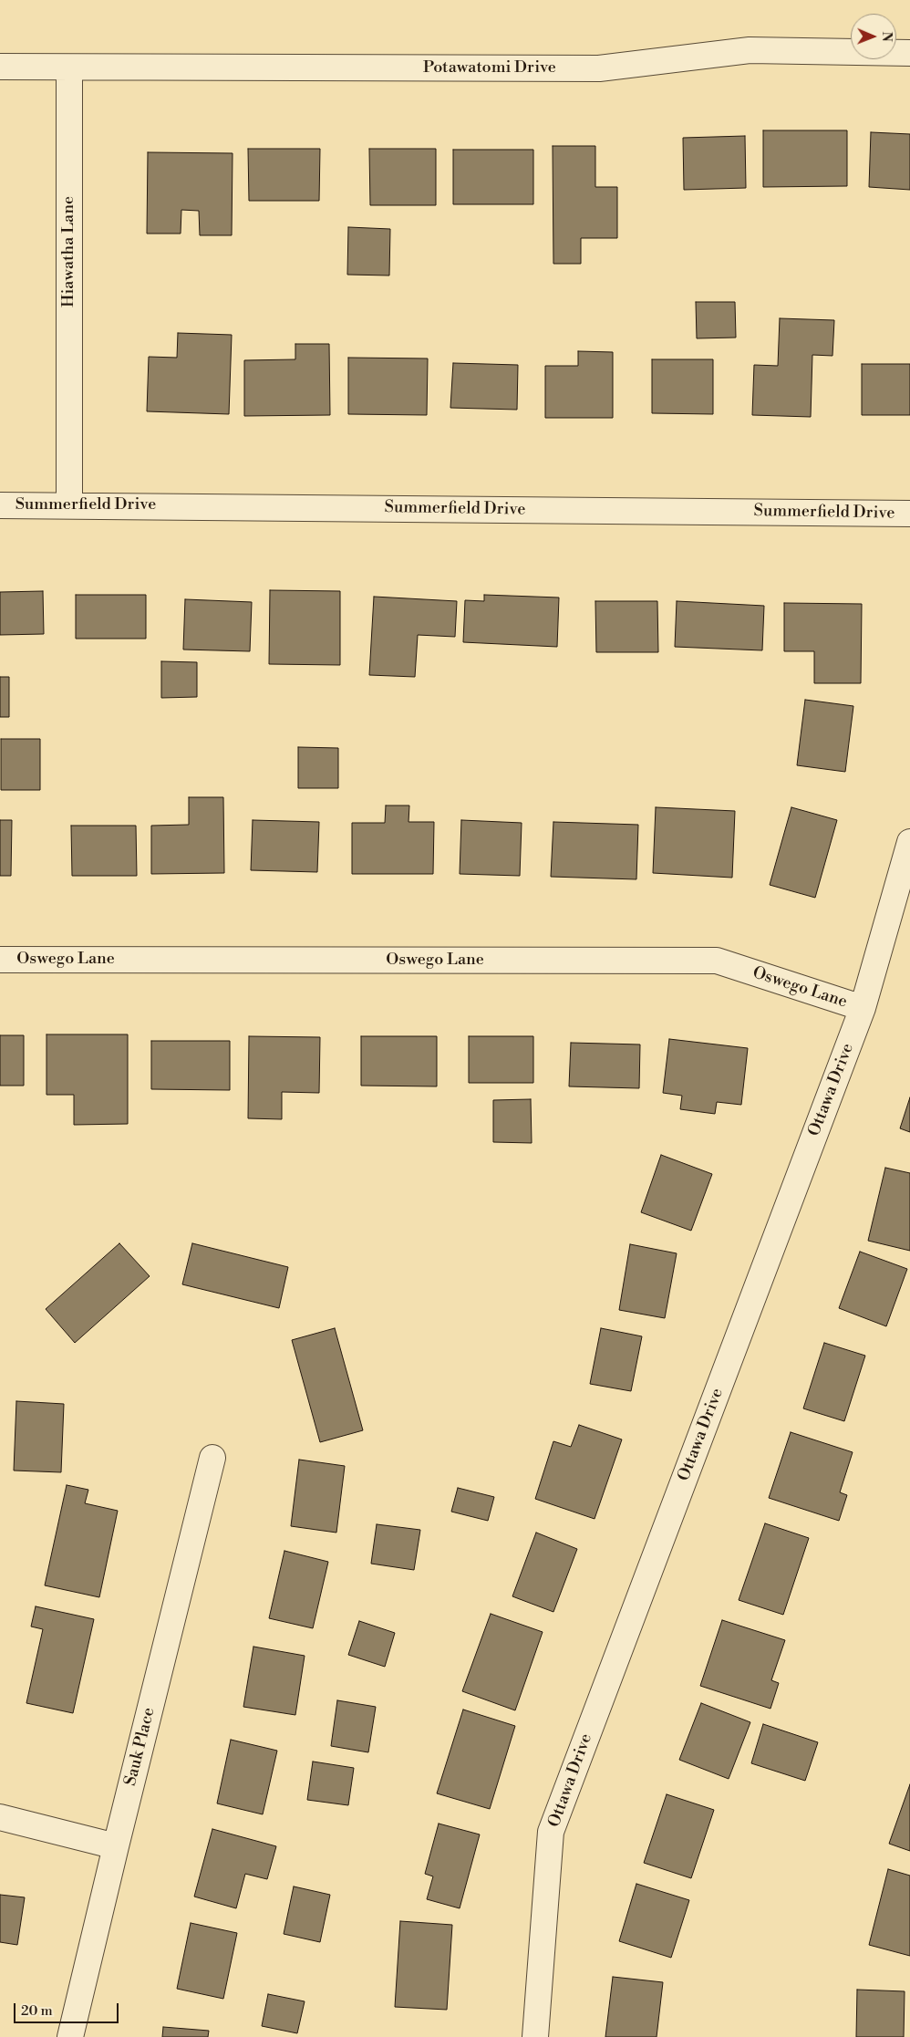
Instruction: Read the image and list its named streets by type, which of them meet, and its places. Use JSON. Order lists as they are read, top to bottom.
{
  "streets": {
    "street": [
      "Potawatomi Drive",
      "Hiawatha Lane",
      "Summerfield Drive",
      "Oswego Lane",
      "Ottawa Drive",
      "Sauk Place"
    ]
  },
  "crossings": [
    ["Potawatomi Drive", "Hiawatha Lane"],
    ["Hiawatha Lane", "Summerfield Drive"],
    ["Oswego Lane", "Ottawa Drive"]
  ],
  "scale_bar": "20 m",
  "north": "right"
}
